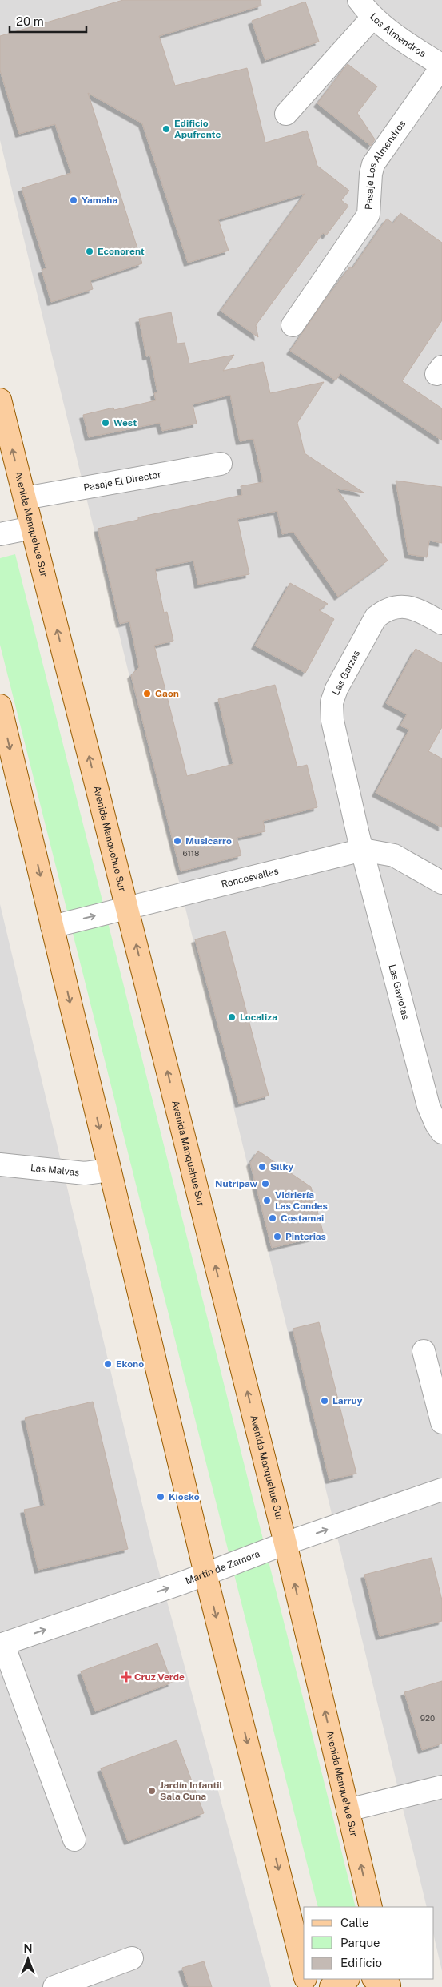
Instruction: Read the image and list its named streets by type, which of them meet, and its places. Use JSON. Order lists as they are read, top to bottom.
{
  "streets": {
    "main road": ["Avenida Manquehue Sur"],
    "street": [
      "Los Almendros",
      "Pasaje Los Almendros",
      "Pasaje El Director",
      "Las Garzas",
      "Roncesvalles",
      "Las Gaviotas",
      "Las Malvas",
      "Martín de Zamora"
    ]
  },
  "crossings": [
    ["Los Almendros", "Pasaje Los Almendros"],
    ["Pasaje El Director", "Avenida Manquehue Sur"],
    ["Avenida Manquehue Sur", "Roncesvalles"],
    ["Avenida Manquehue Sur", "Martín de Zamora"],
    ["Las Garzas", "Roncesvalles"],
    ["Las Garzas", "Las Gaviotas"],
    ["Roncesvalles", "Las Gaviotas"]
  ],
  "one_way": ["Martín de Zamora"],
  "places": {
    "other": [
      "Edificio Apufrente",
      "Yamaha",
      "Econorent",
      "West",
      "Gaon",
      "Musicarro",
      "Localiza",
      "Silky",
      "Nutripaw",
      "Vidriería Las Condes",
      "Costamai",
      "Pinterias",
      "Ekono",
      "Larruy",
      "Kiosko",
      "Jardín Infantil Sala Cuna"
    ],
    "health": ["Cruz Verde"]
  },
  "house_numbers": ["6118", "920"],
  "legend": ["Calle", "Parque", "Edificio"],
  "scale_bar": "20 m",
  "north": "top"
}
